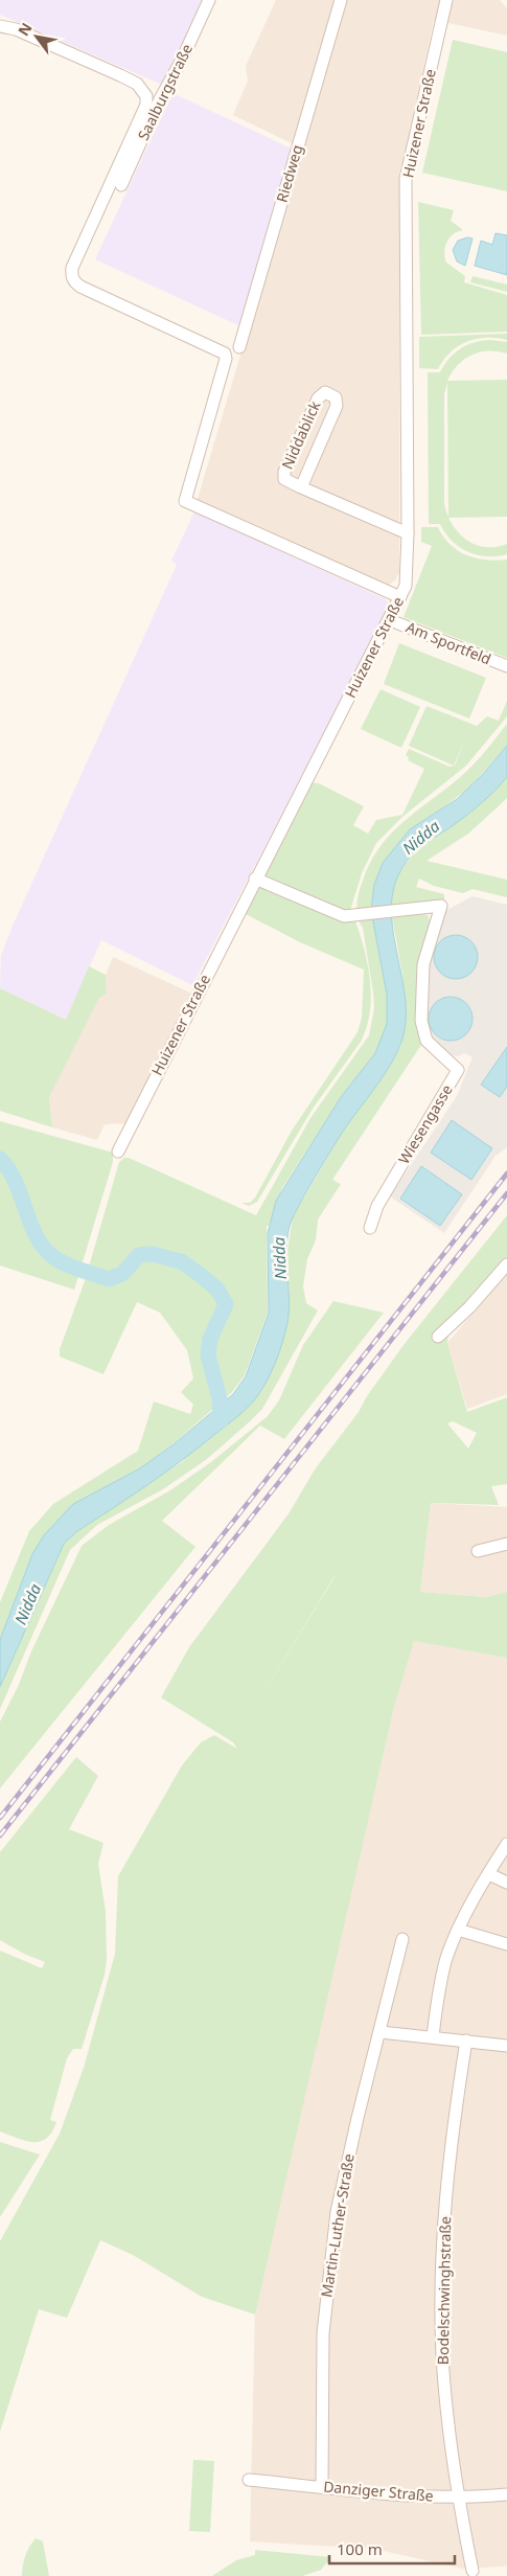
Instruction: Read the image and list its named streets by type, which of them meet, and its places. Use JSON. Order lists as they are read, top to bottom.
{
  "streets": {
    "street": [
      "Saalburgstraße",
      "Huizener Straße",
      "Riedweg",
      "Niddablick",
      "Am Sportfeld",
      "Wiesengasse",
      "Martin-Luther-Straße",
      "Bodelschwinghstraße",
      "Danziger Straße"
    ]
  },
  "crossings": [
    ["Huizener Straße", "Niddablick"],
    ["Huizener Straße", "Am Sportfeld"],
    ["Huizener Straße", "Wiesengasse"],
    ["Martin-Luther-Straße", "Danziger Straße"],
    ["Bodelschwinghstraße", "Danziger Straße"]
  ],
  "water": ["Nidda"],
  "scale_bar": "100 m",
  "north": "top left"
}
